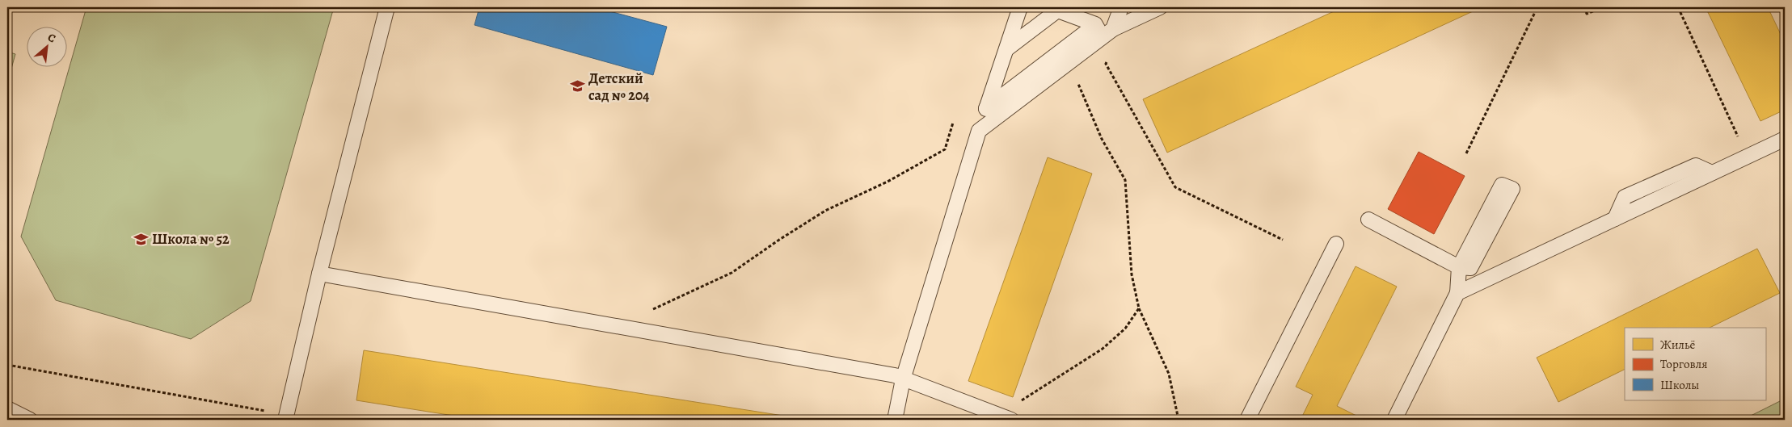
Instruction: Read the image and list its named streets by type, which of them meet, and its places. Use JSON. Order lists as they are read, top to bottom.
{
  "places": {
    "school or university": ["Детский сад № 204", "Школа № 52"]
  },
  "legend": ["Жильё", "Торговля", "Школы"],
  "north": "top right"
}
